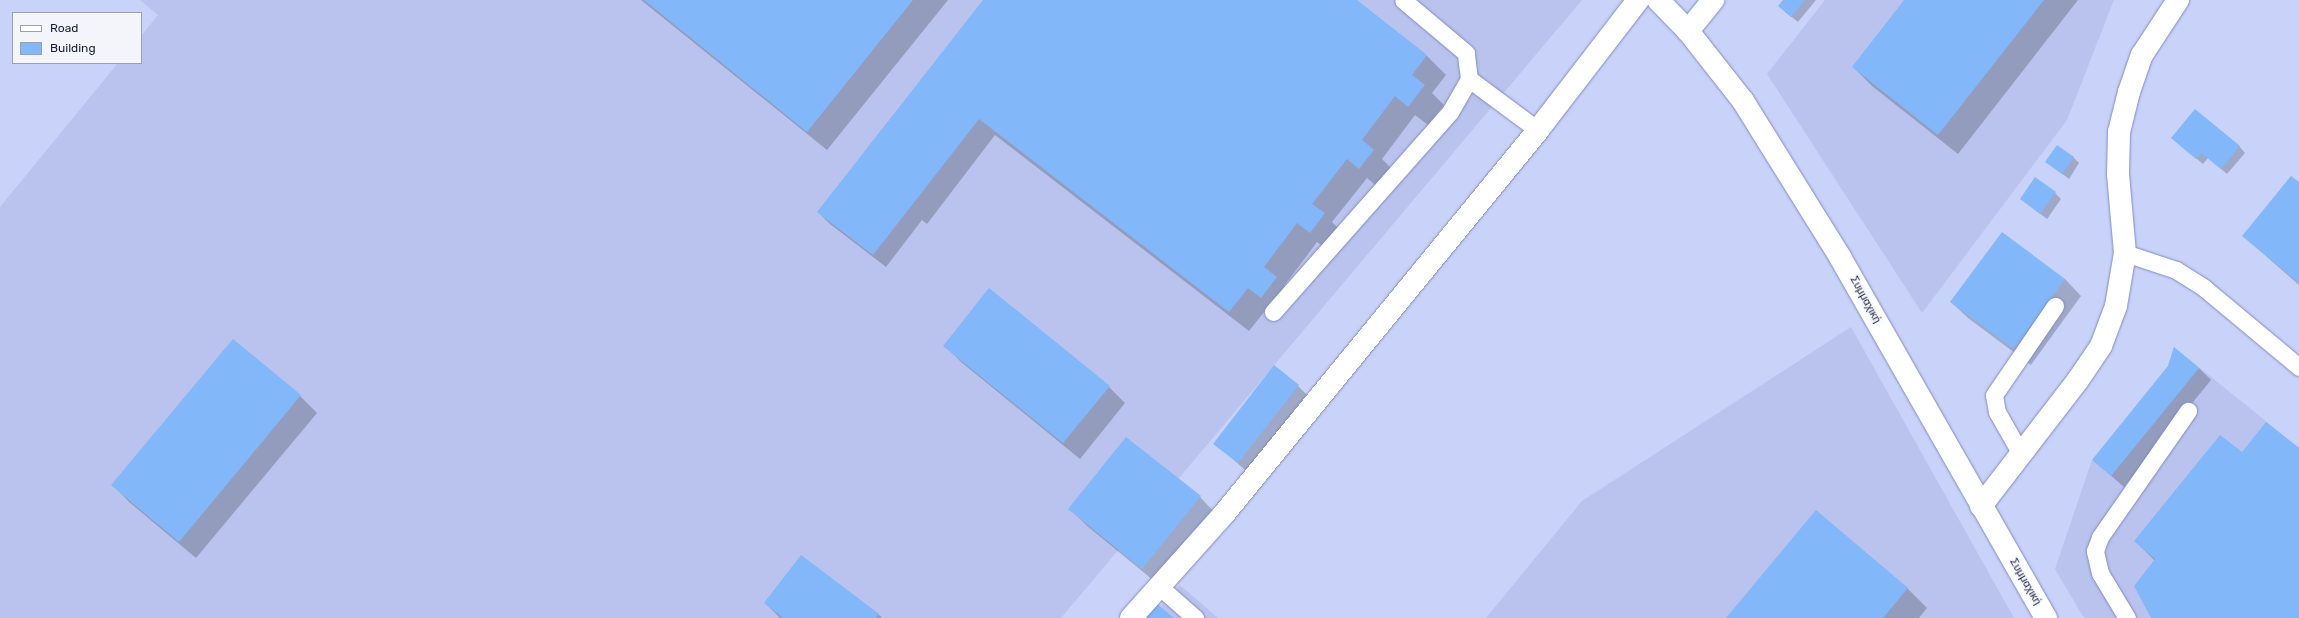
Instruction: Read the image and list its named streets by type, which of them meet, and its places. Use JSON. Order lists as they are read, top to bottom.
{
  "streets": {
    "street": ["Συμμαχική"]
  },
  "legend": ["Road", "Building"]
}
